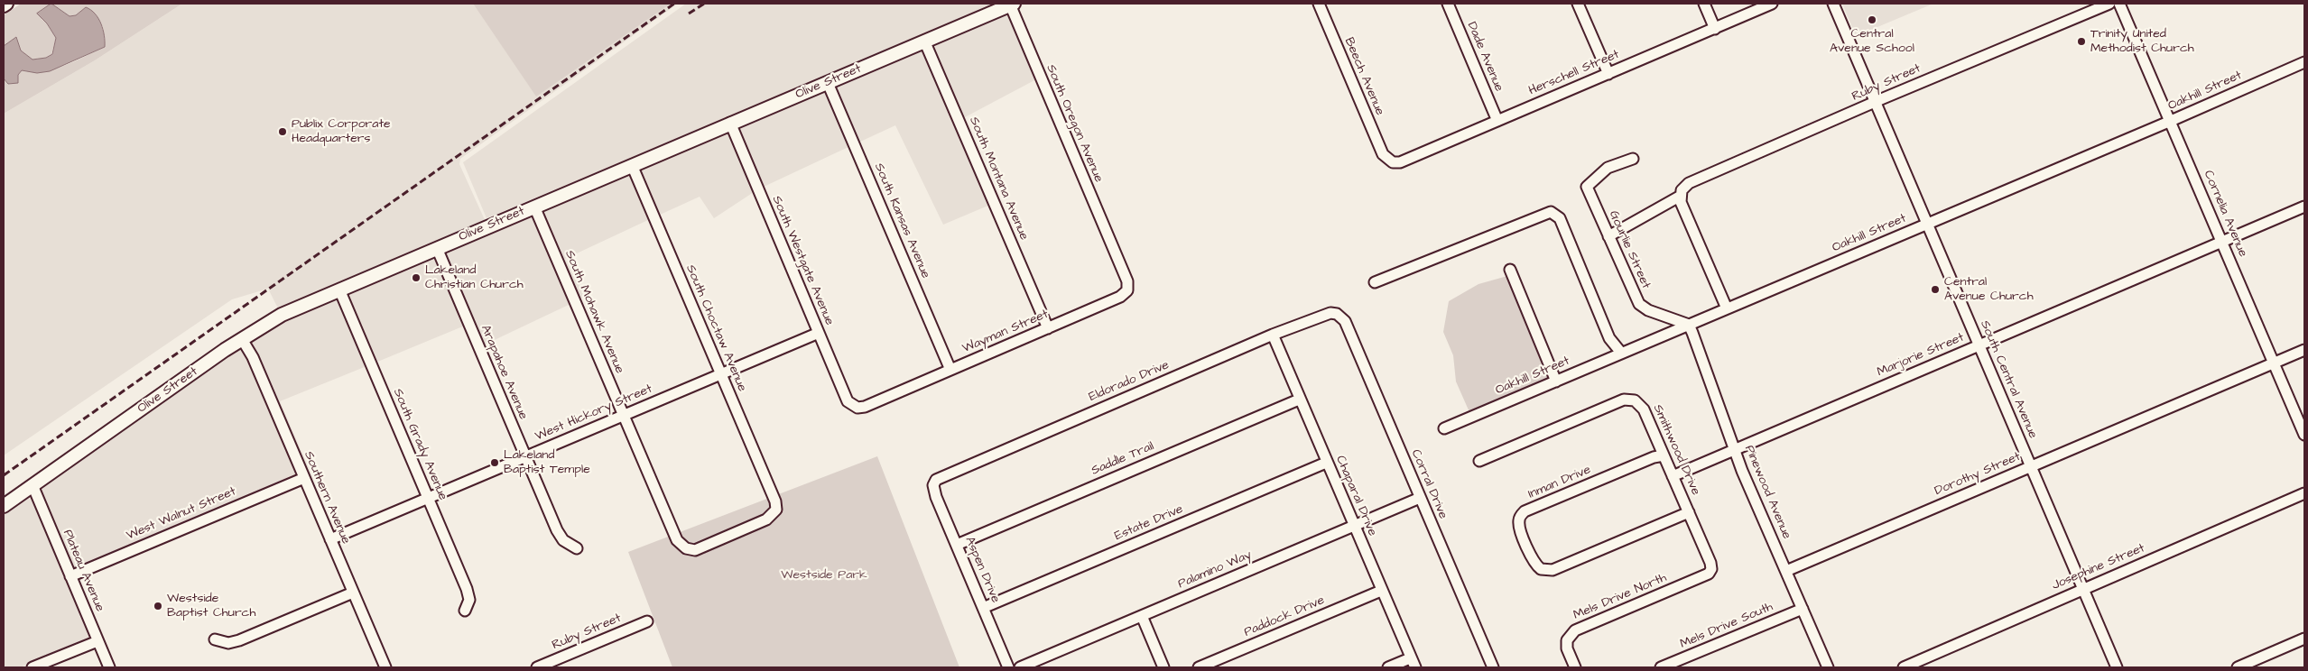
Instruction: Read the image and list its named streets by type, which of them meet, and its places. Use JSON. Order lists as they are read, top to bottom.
{
  "streets": {
    "main road": ["Olive Street"],
    "street": [
      "Dade Avenue",
      "Herschell Street",
      "Beech Avenue",
      "Ruby Street",
      "Oakhill Street",
      "South Oregon Avenue",
      "South Montana Avenue",
      "Cornelia Avenue",
      "South Kansas Avenue",
      "Gourlie Street",
      "South Westgate Avenue",
      "South Mohawk Avenue",
      "South Choctaw Avenue",
      "Wayman Street",
      "Marjorie Street",
      "Arapahoe Avenue",
      "South Central Avenue",
      "Eldorado Drive",
      "West Hickory Street",
      "South Grady Avenue",
      "Smithwood Drive",
      "Saddle Trail",
      "Dorothy Street",
      "Inman Drive",
      "Corral Drive",
      "Pinewood Avenue",
      "Chaparal Drive",
      "Southern Avenue",
      "West Walnut Street",
      "Estate Drive",
      "Josephine Street",
      "Aspen Drive",
      "Palamino Way",
      "Plateau Avenue",
      "Mels Drive North",
      "Paddock Drive",
      "Mels Drive South"
    ]
  },
  "crossings": [
    ["Dade Avenue", "Herschell Street"],
    ["Herschell Street", "Beech Avenue"],
    ["Olive Street", "South Oregon Avenue"],
    ["Olive Street", "South Montana Avenue"],
    ["Olive Street", "South Kansas Avenue"],
    ["Olive Street", "South Westgate Avenue"],
    ["Olive Street", "South Mohawk Avenue"],
    ["Olive Street", "South Choctaw Avenue"],
    ["Olive Street", "Arapahoe Avenue"],
    ["Olive Street", "South Grady Avenue"],
    ["Olive Street", "Southern Avenue"],
    ["Olive Street", "Plateau Avenue"],
    ["Ruby Street", "Gourlie Street"],
    ["Ruby Street", "South Central Avenue"],
    ["Oakhill Street", "Cornelia Avenue"],
    ["Oakhill Street", "Gourlie Street"],
    ["Oakhill Street", "South Central Avenue"],
    ["Oakhill Street", "Pinewood Avenue"],
    ["South Oregon Avenue", "Wayman Street"],
    ["South Montana Avenue", "Wayman Street"],
    ["Cornelia Avenue", "Marjorie Street"],
    ["Cornelia Avenue", "Dorothy Street"],
    ["South Kansas Avenue", "Wayman Street"],
    ["Gourlie Street", "Pinewood Avenue"],
    ["South Westgate Avenue", "Wayman Street"],
    ["South Westgate Avenue", "West Hickory Street"],
    ["South Mohawk Avenue", "South Choctaw Avenue"],
    ["South Mohawk Avenue", "West Hickory Street"],
    ["South Choctaw Avenue", "West Hickory Street"],
    ["Marjorie Street", "South Central Avenue"],
    ["Marjorie Street", "Smithwood Drive"],
    ["Marjorie Street", "Pinewood Avenue"],
    ["Arapahoe Avenue", "West Hickory Street"],
    ["South Central Avenue", "Dorothy Street"],
    ["South Central Avenue", "Josephine Street"],
    ["Eldorado Drive", "Corral Drive"],
    ["Eldorado Drive", "Chaparal Drive"],
    ["Eldorado Drive", "Aspen Drive"],
    ["West Hickory Street", "South Grady Avenue"],
    ["West Hickory Street", "Southern Avenue"],
    ["Smithwood Drive", "Inman Drive"],
    ["Smithwood Drive", "Mels Drive North"],
    ["Saddle Trail", "Chaparal Drive"],
    ["Saddle Trail", "Aspen Drive"],
    ["Dorothy Street", "Pinewood Avenue"],
    ["Corral Drive", "Palamino Way"],
    ["Pinewood Avenue", "Mels Drive South"],
    ["Chaparal Drive", "Estate Drive"],
    ["Chaparal Drive", "Palamino Way"],
    ["Chaparal Drive", "Paddock Drive"],
    ["Southern Avenue", "West Walnut Street"],
    ["West Walnut Street", "Plateau Avenue"],
    ["Estate Drive", "Aspen Drive"]
  ],
  "parks": ["Westside Park"],
  "places": [
    "Central Avenue School",
    "Trinity United Methodist Church",
    "Publix Corporate Headquarters",
    "Lakeland Christian Church",
    "Central Avenue Church",
    "Lakeland Baptist Temple",
    "Westside Baptist Church"
  ]
}
